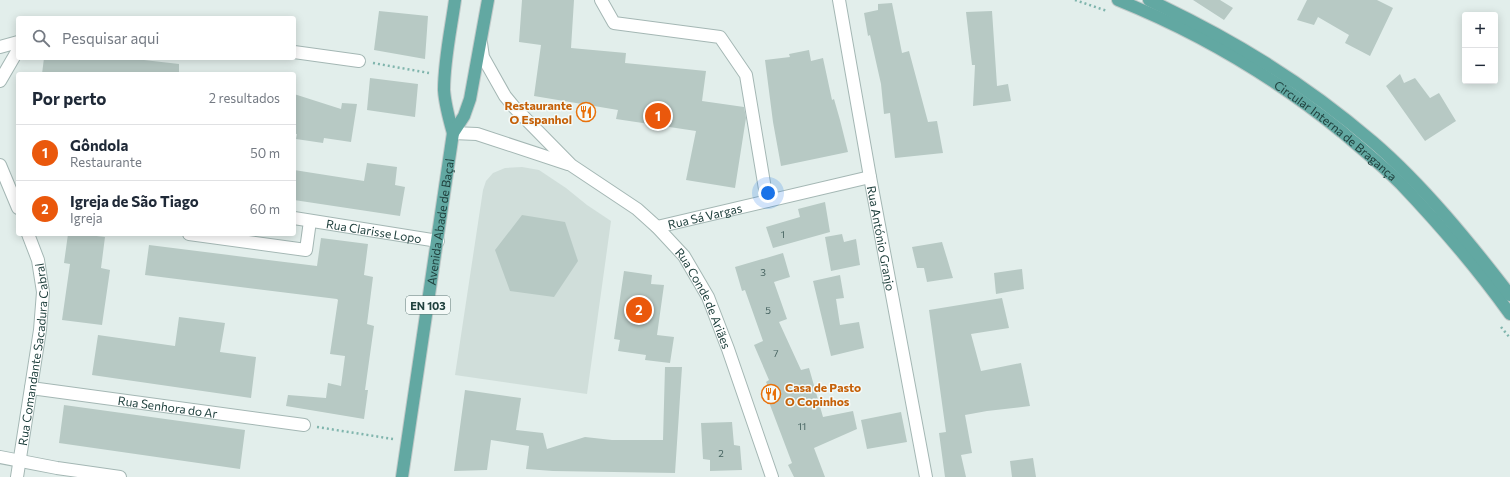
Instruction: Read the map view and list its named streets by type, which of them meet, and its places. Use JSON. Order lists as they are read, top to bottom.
{
  "streets": {
    "main road": ["Circular Interna de Bragança", "Avenida Abade de Baçal", "EN 103"],
    "street": [
      "Rua Sá Vargas",
      "Rua Clarisse Lopo",
      "Rua António Granjo",
      "Rua Conde de Ariães",
      "Rua Comandante Sacadura Cabral",
      "Rua Senhora do Ar"
    ]
  },
  "crossings": [
    ["Rua Sá Vargas", "Rua António Granjo"],
    ["Rua Sá Vargas", "Rua Conde de Ariães"],
    ["Avenida Abade de Baçal", "Rua Clarisse Lopo"],
    ["Avenida Abade de Baçal", "Rua Conde de Ariães"],
    ["Rua Comandante Sacadura Cabral", "Rua Senhora do Ar"]
  ],
  "places": {
    "restaurant": ["Restaurante O Espanhol", "Casa de Pasto O Copinhos"]
  },
  "house_numbers": [
    "1",
    "3",
    "5",
    "7",
    "11",
    "2"
  ],
  "page": {
    "map_buttons": ["+", "−"],
    "search": "Pesquisar aqui",
    "heading": ["Por perto", "2 resultados"],
    "pins": ["1", "2"],
    "list": [
      {
        "mark": "1",
        "name": "Gôndola",
        "note": "Restaurante",
        "value": "50 m"
      },
      {
        "mark": "2",
        "name": "Igreja de São Tiago",
        "note": "Igreja",
        "value": "60 m"
      }
    ]
  }
}
